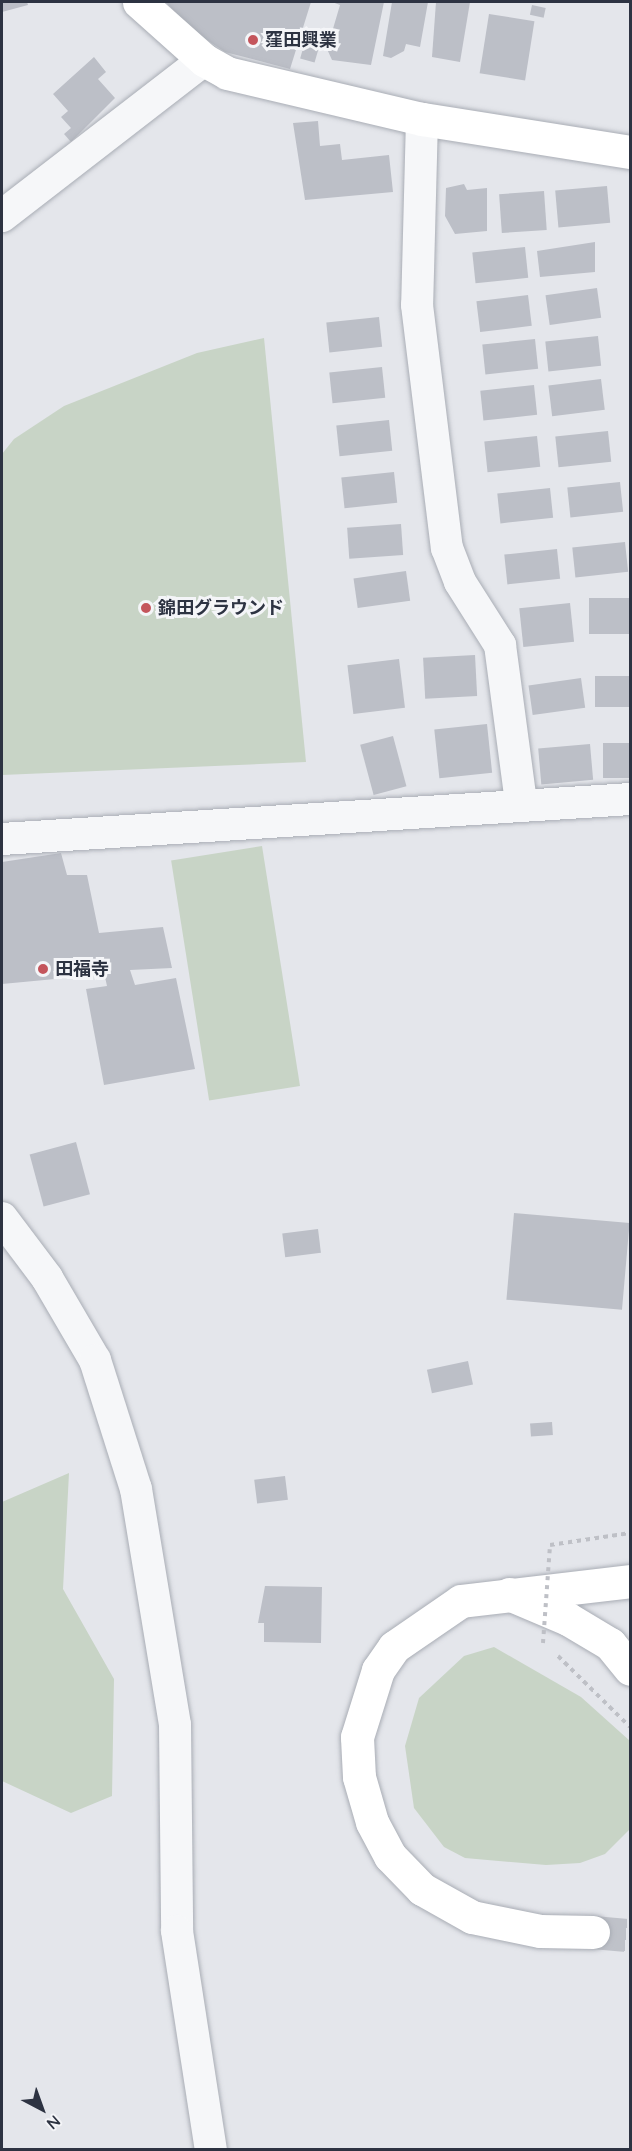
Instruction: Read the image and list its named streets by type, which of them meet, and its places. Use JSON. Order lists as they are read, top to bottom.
{
  "places": ["窪田興業", "錦田グラウンド", "田福寺"],
  "north": "bottom right"
}
